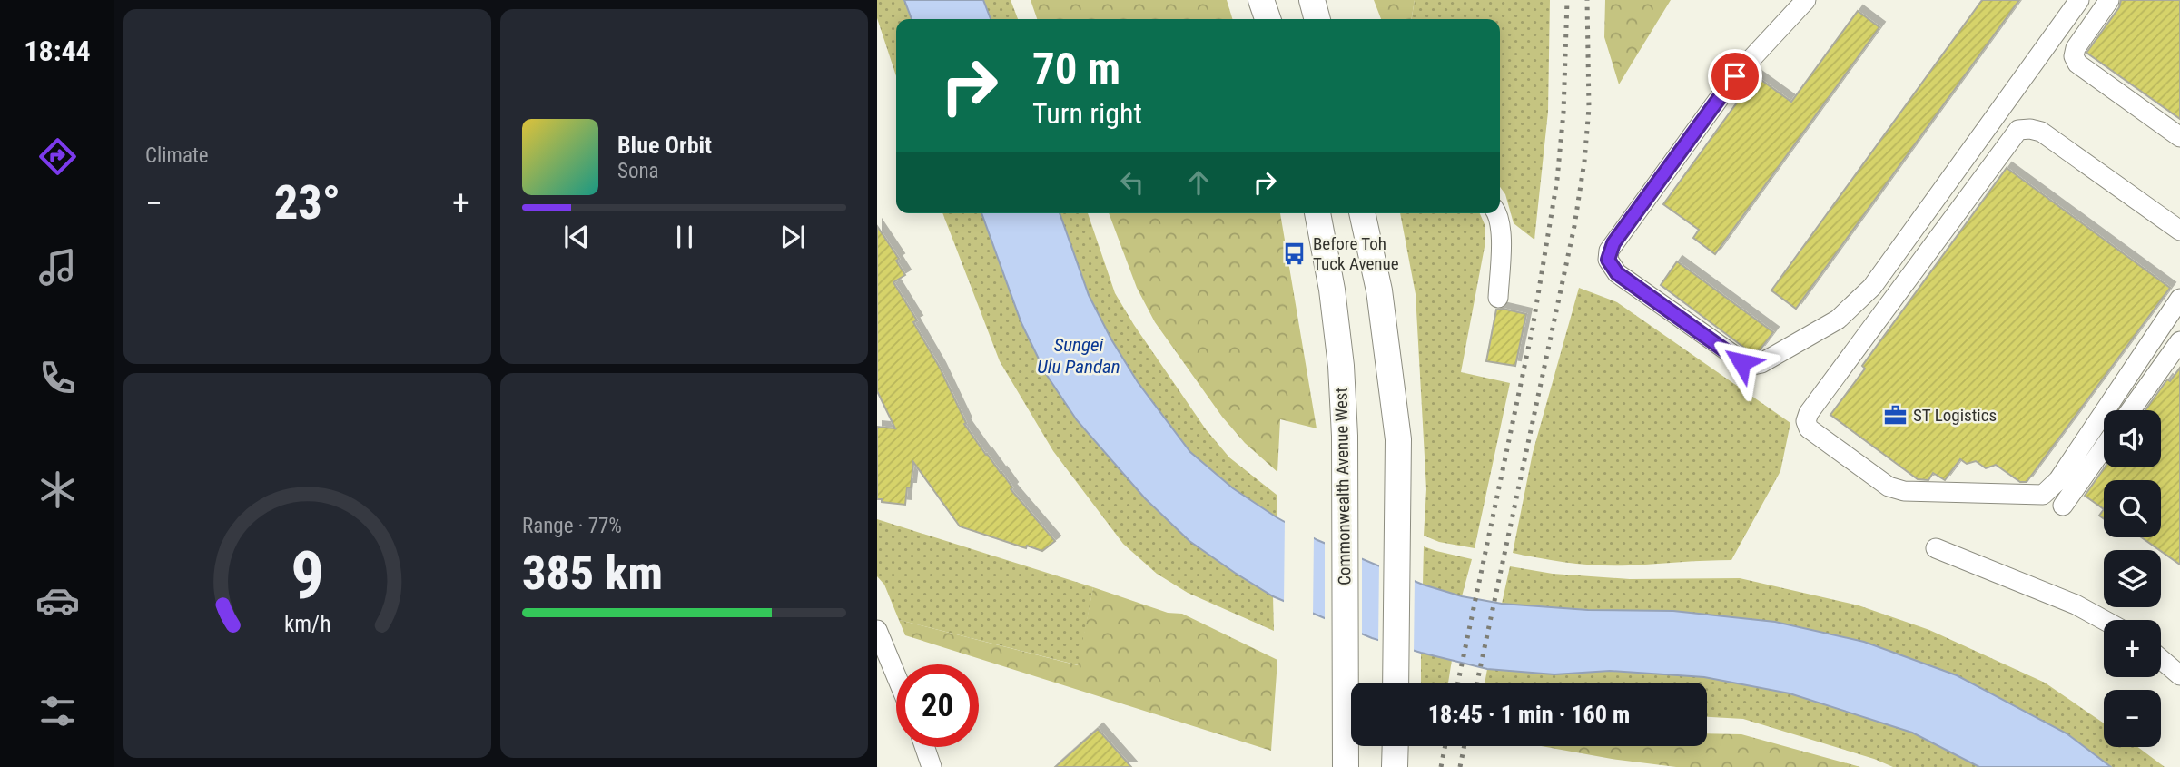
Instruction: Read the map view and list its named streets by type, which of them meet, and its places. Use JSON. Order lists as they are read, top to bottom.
{
  "streets": {
    "main road": ["Commonwealth Avenue West"]
  },
  "water": ["Sungei Ulu Pandan"],
  "places": {
    "bus stop": ["Before Toh Tuck Avenue"],
    "office": ["ST Logistics"]
  },
  "page": {
    "tabs": "18:44",
    "tile": [
      "Climate",
      ["Range · 77%", "385 km"]
    ],
    "turn": ["70 m", "Turn right"],
    "song": ["Blue Orbit", "Sona"],
    "heat": ["−", "23°", "+"],
    "map_buttons": ["+", "−"],
    "limit": "20",
    "trip": "18:45 · 1 min · 160 m",
    "gauge": ["9", "km/h"]
  }
}
